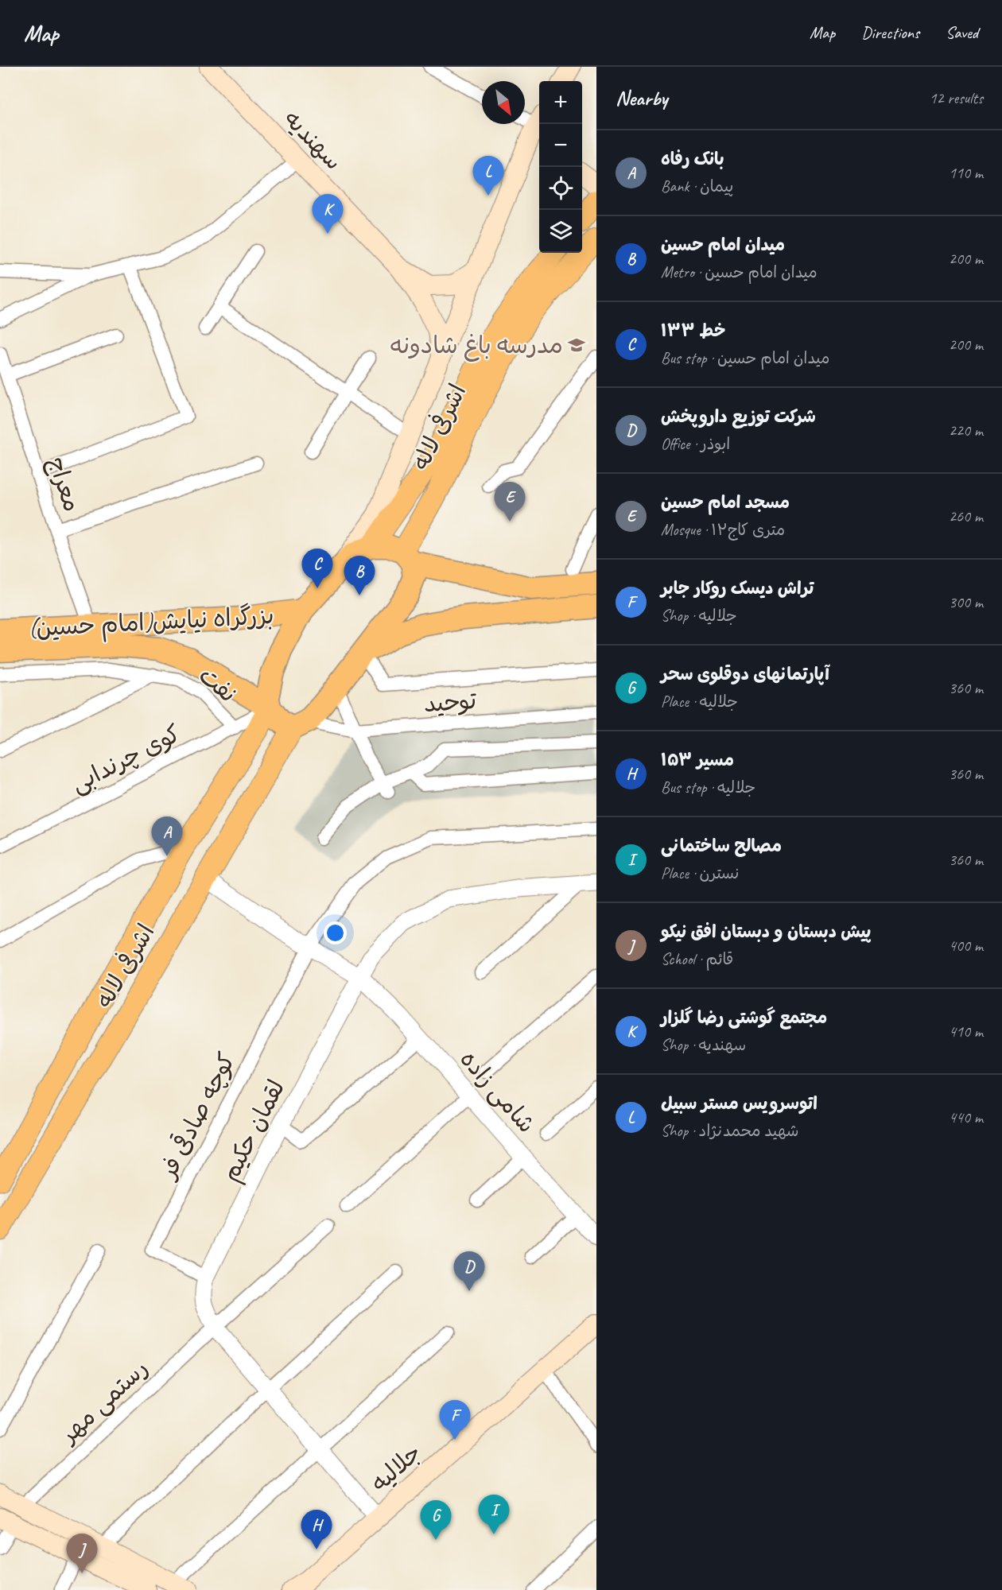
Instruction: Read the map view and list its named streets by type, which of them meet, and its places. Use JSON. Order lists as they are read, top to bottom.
{
  "streets": {
    "highway": ["بزرگراه نیایش(امام حسین)"],
    "main road": ["سهندیه", "اشرفی لاله", "جلالیه"],
    "street": [
      "معراج",
      "نفت",
      "توحید",
      "کوی چرندابی",
      "شامی زاده",
      "کوچه صادقی فر",
      "لقمان حکیم",
      "رستمی مهر"
    ]
  },
  "crossings": [
    ["اشرفی لاله", "بزرگراه نیایش(امام حسین)"],
    ["اشرفی لاله", "توحید"],
    ["اشرفی لاله", "کوی چرندابی"],
    ["اشرفی لاله", "شامی زاده"],
    ["معراج", "بزرگراه نیایش(امام حسین)"],
    ["بزرگراه نیایش(امام حسین)", "توحید"],
    ["بزرگراه نیایش(امام حسین)", "کوی چرندابی"],
    ["نفت", "کوی چرندابی"],
    ["شامی زاده", "کوچه صادقی فر"],
    ["شامی زاده", "لقمان حکیم"],
    ["کوچه صادقی فر", "لقمان حکیم"],
    ["لقمان حکیم", "رستمی مهر"],
    ["لقمان حکیم", "جلالیه"]
  ],
  "places": {
    "school or university": ["مدرسه باغ شادونه"]
  },
  "north": "bottom right",
  "page": {
    "header": "Map",
    "nav": ["Map", "Directions", "Saved"],
    "heading": ["Nearby", "12 results"],
    "map_buttons": ["+", "−"],
    "list": [
      {
        "mark": "A",
        "name": "بانک رفاه",
        "note": "Bank · پیمان",
        "value": "110 m"
      },
      {
        "mark": "B",
        "name": "میدان امام حسین",
        "note": "Metro · میدان امام حسین",
        "value": "200 m"
      },
      {
        "mark": "C",
        "name": "خط ۱۳۳",
        "note": "Bus stop · میدان امام حسین",
        "value": "200 m"
      },
      {
        "mark": "D",
        "name": "شرکت توزیع داروپخش",
        "note": "Office · ابوذر",
        "value": "220 m"
      },
      {
        "mark": "E",
        "name": "مسجد امام حسین",
        "note": "Mosque · ۱۲متری کاج",
        "value": "260 m"
      },
      {
        "mark": "F",
        "name": "تراش دیسک روکار جابر",
        "note": "Shop · جلالیه",
        "value": "300 m"
      },
      {
        "mark": "G",
        "name": "آپارتمانهای دوقلوی سحر",
        "note": "Place · جلالیه",
        "value": "360 m"
      },
      {
        "mark": "H",
        "name": "مسیر ۱۵۳",
        "note": "Bus stop · جلالیه",
        "value": "360 m"
      },
      {
        "mark": "I",
        "name": "مصالح ساختمانی",
        "note": "Place · نسترن",
        "value": "360 m"
      },
      {
        "mark": "J",
        "name": "پیش دبستان و دبستان افق نیکو",
        "note": "School · قائم",
        "value": "400 m"
      },
      {
        "mark": "K",
        "name": "مجتمع گوشتی رضا گلزار",
        "note": "Shop · سهندیه",
        "value": "410 m"
      },
      {
        "mark": "L",
        "name": "اتوسرویس مستر سبیل",
        "note": "Shop · شهید محمدنژاد",
        "value": "440 m"
      }
    ],
    "pins": [
      "L",
      "K",
      "E",
      "C",
      "B",
      "A",
      "D",
      "F",
      "I",
      "G",
      "H",
      "J"
    ]
  }
}
